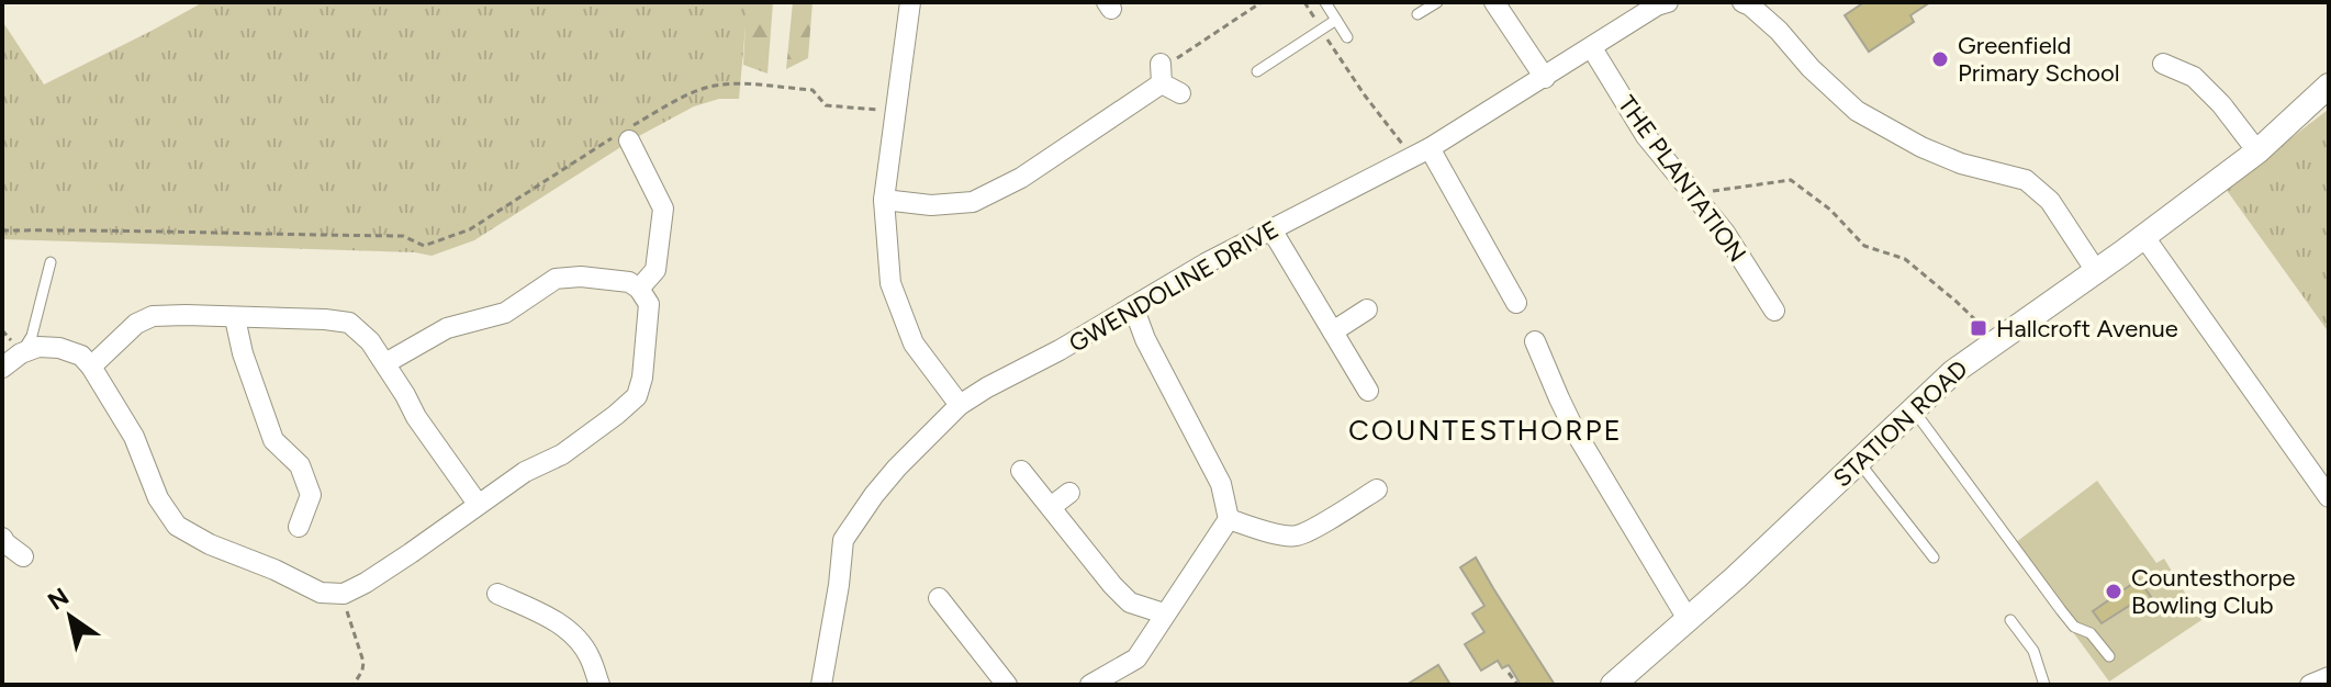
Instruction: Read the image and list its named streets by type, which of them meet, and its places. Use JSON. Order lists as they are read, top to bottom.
{
  "streets": {
    "street": ["THE PLANTATION", "GWENDOLINE DRIVE", "STATION ROAD"]
  },
  "crossings": [
    ["THE PLANTATION", "GWENDOLINE DRIVE"]
  ],
  "districts": ["COUNTESTHORPE"],
  "places": {
    "other": ["Greenfield Primary School", "Countesthorpe Bowling Club"],
    "transit": ["Hallcroft Avenue"]
  },
  "north": "top left"
}
